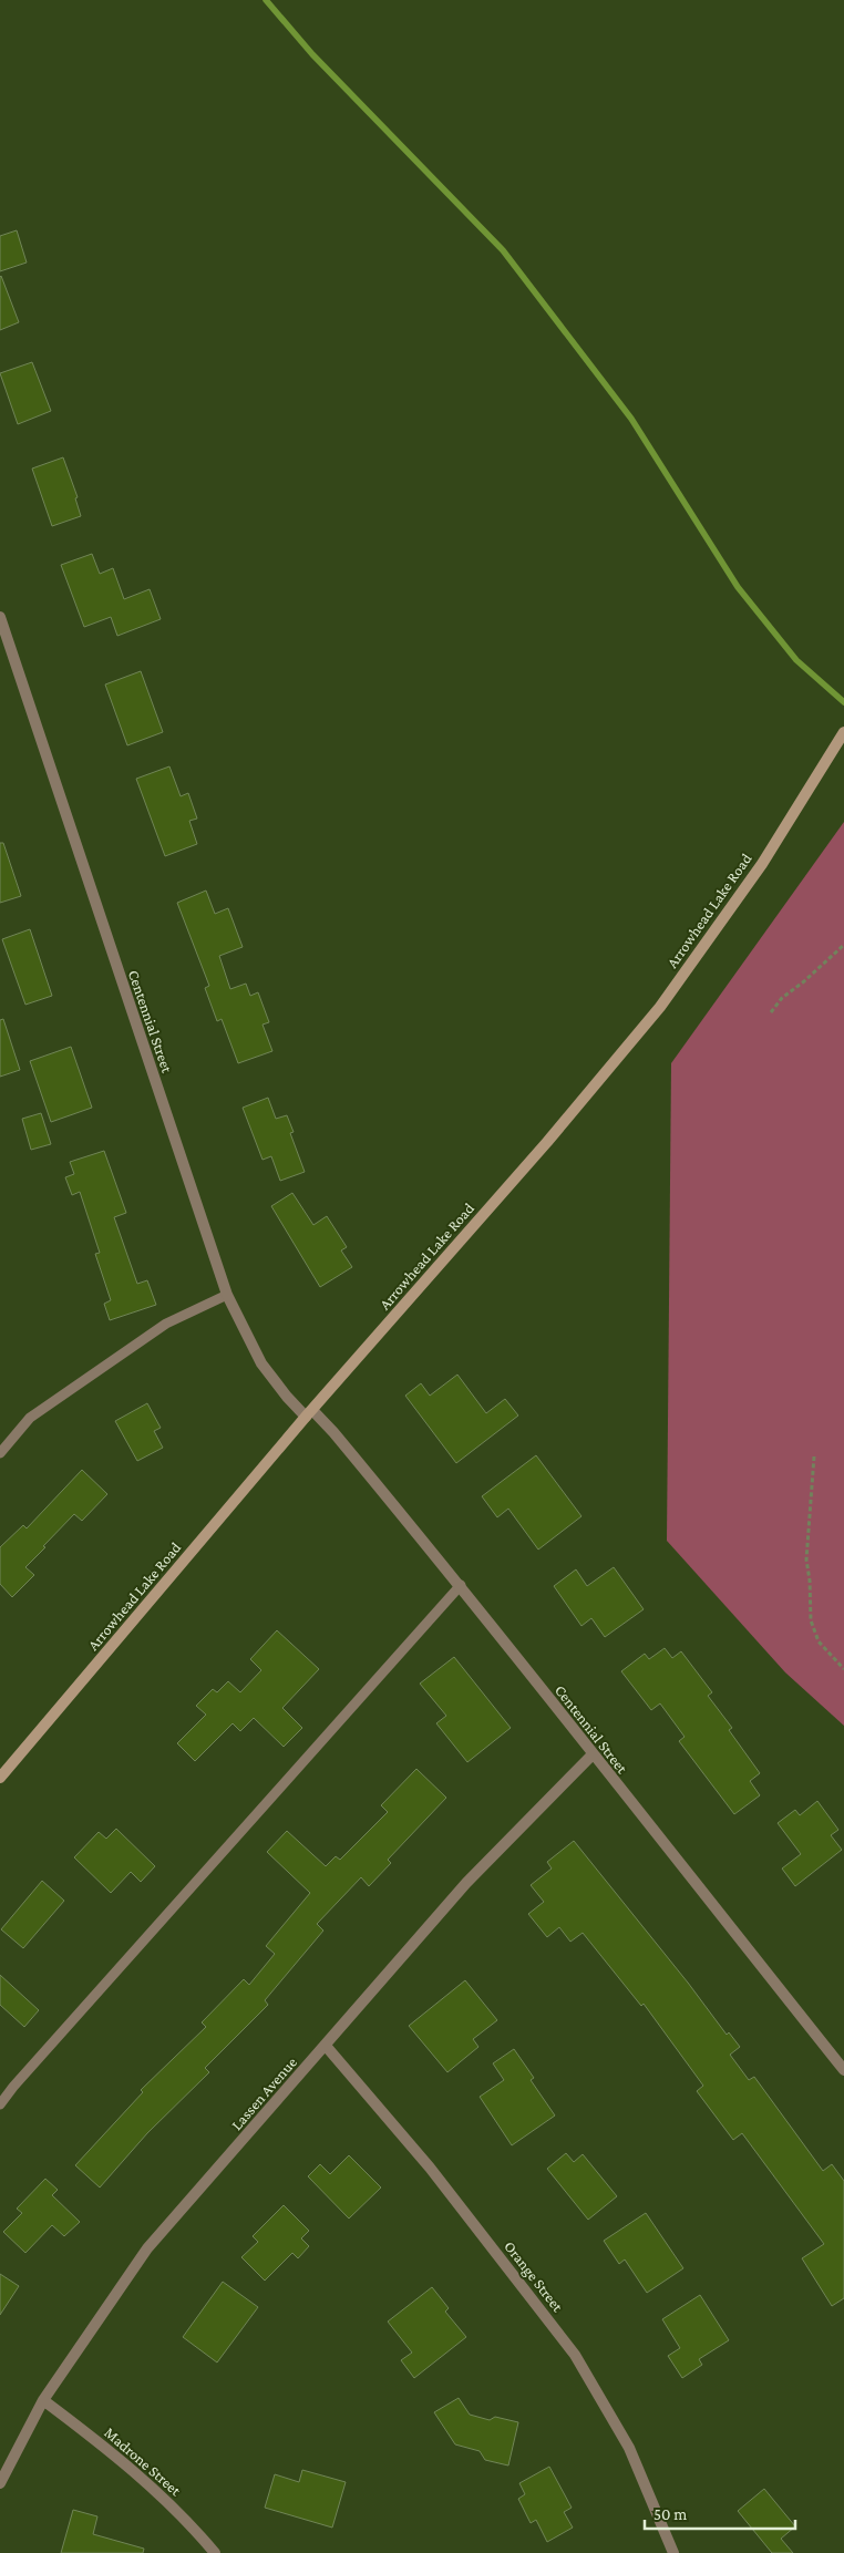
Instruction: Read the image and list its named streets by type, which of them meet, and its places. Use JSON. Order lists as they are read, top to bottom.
{
  "streets": {
    "main road": ["Arrowhead Lake Road"],
    "street": [
      "Centennial Street",
      "Lassen Avenue",
      "Orange Street",
      "Madrone Street"
    ]
  },
  "crossings": [
    ["Arrowhead Lake Road", "Centennial Street"],
    ["Centennial Street", "Lassen Avenue"],
    ["Lassen Avenue", "Orange Street"],
    ["Lassen Avenue", "Madrone Street"]
  ],
  "scale_bar": "50 m"
}
